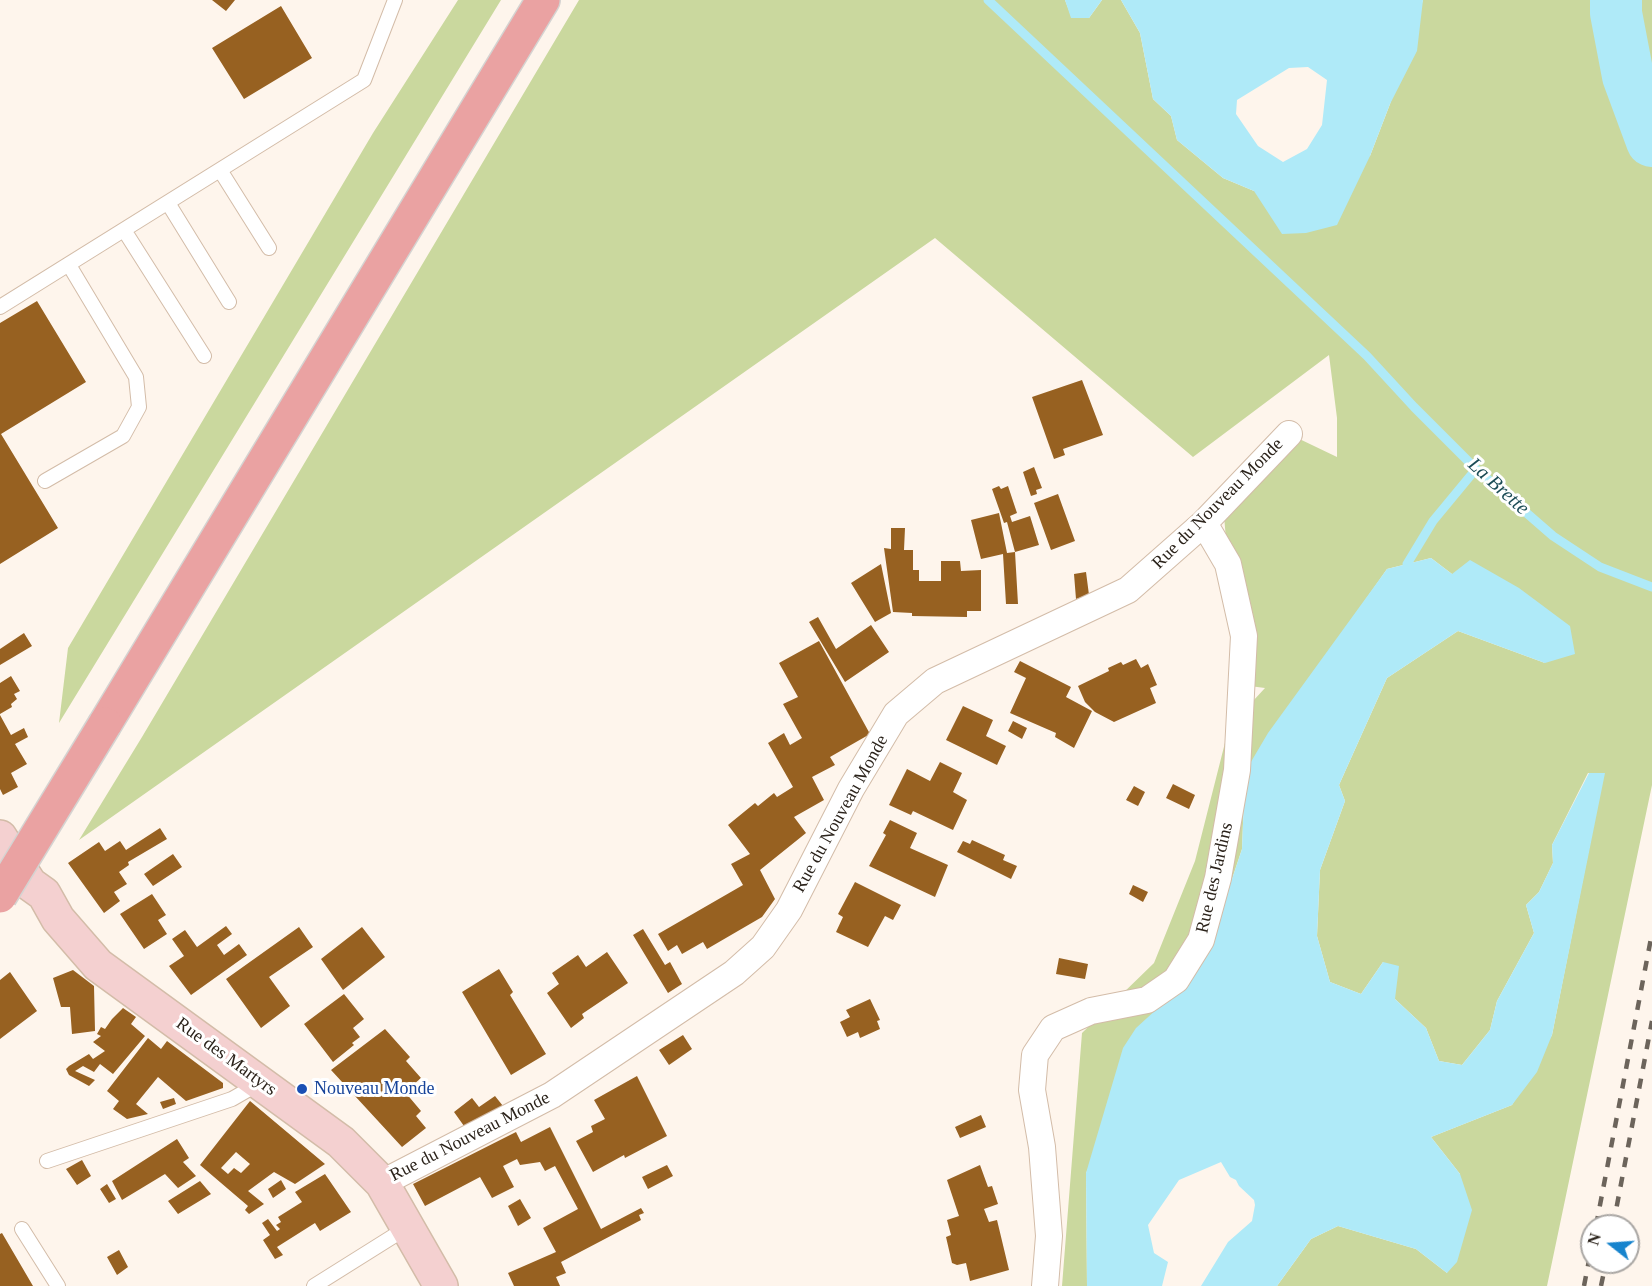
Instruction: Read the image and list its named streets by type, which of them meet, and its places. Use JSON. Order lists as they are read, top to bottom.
{
  "streets": {
    "street": ["Rue du Nouveau Monde", "Rue des Jardins", "Rue des Martyrs"]
  },
  "crossings": [
    ["Rue du Nouveau Monde", "Rue des Jardins"],
    ["Rue du Nouveau Monde", "Rue des Martyrs"]
  ],
  "water": ["La Brette"],
  "places": ["Nouveau Monde"],
  "north": "left"
}
